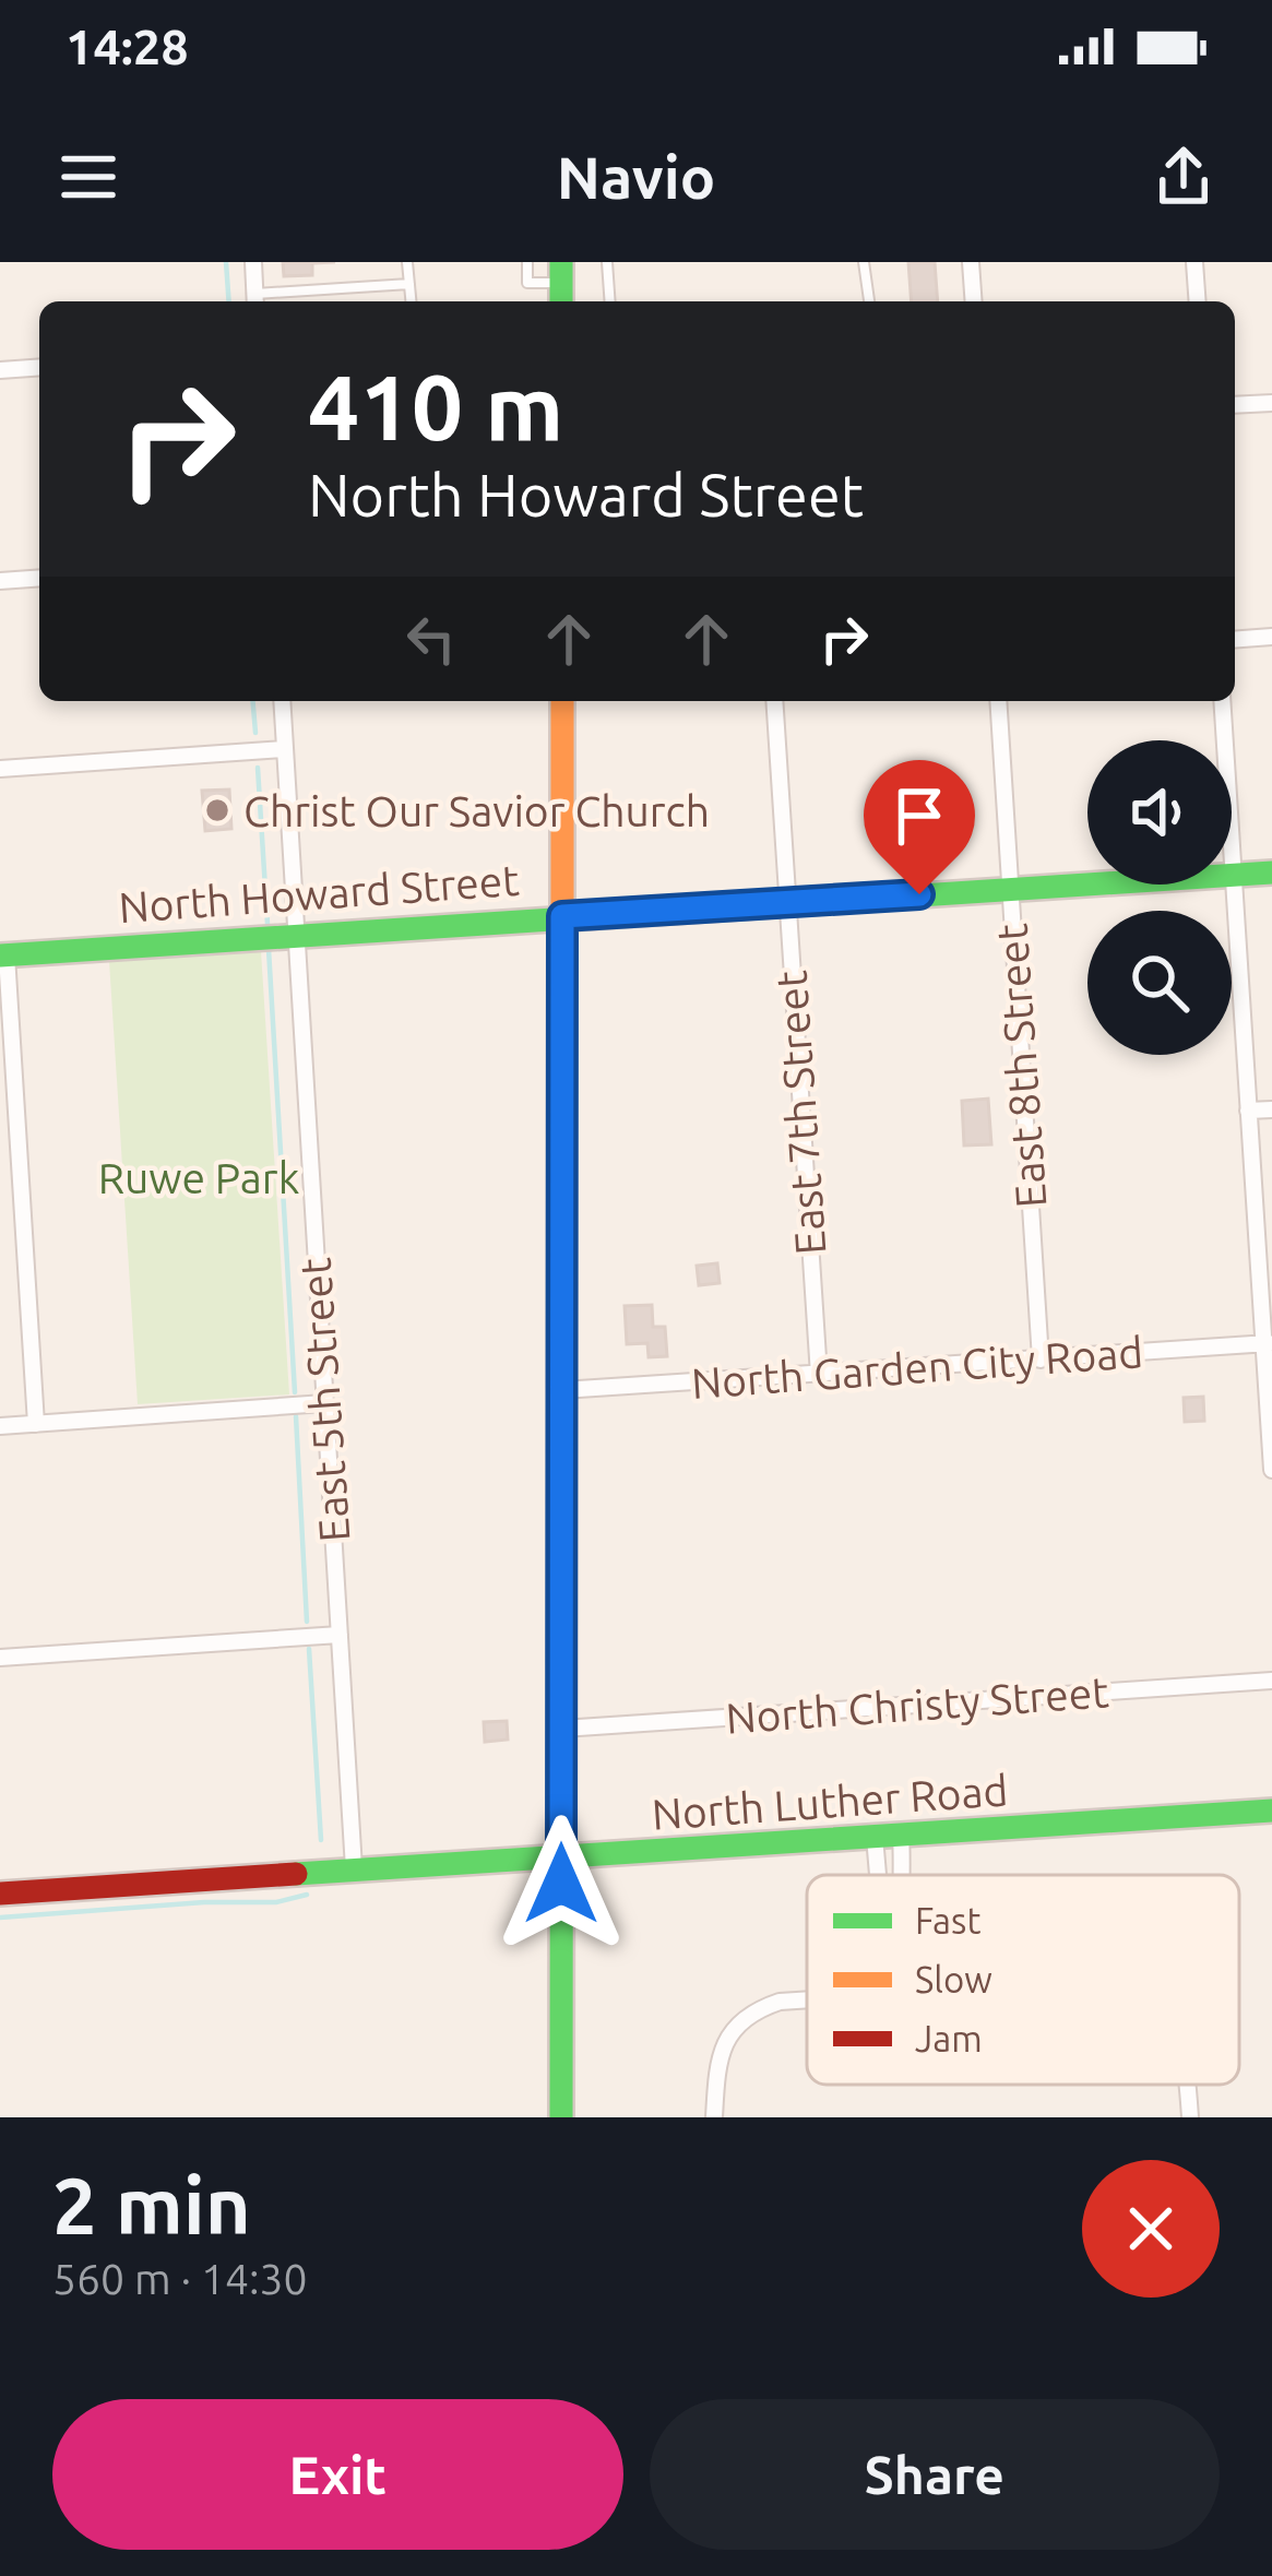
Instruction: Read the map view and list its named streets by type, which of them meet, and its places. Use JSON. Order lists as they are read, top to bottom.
{
  "streets": {
    "street": [
      "North Howard Street",
      "East 8th Street",
      "East 7th Street",
      "North Garden City Road",
      "East 5th Street",
      "North Christy Street",
      "North Luther Road"
    ]
  },
  "crossings": [
    ["North Howard Street", "East 8th Street"],
    ["North Howard Street", "East 7th Street"],
    ["North Howard Street", "East 5th Street"],
    ["East 8th Street", "North Garden City Road"],
    ["East 7th Street", "North Garden City Road"],
    ["East 5th Street", "North Luther Road"]
  ],
  "parks": ["Ruwe Park"],
  "places": ["Christ Our Savior Church"],
  "legend": ["Fast", "Slow", "Jam"],
  "page": {
    "status": "14:28",
    "header": "Navio",
    "turn": ["410 m", "North Howard Street"],
    "heading": ["2 min", "560 m · 14:30"],
    "buttons": ["Exit", "Share"]
  }
}
